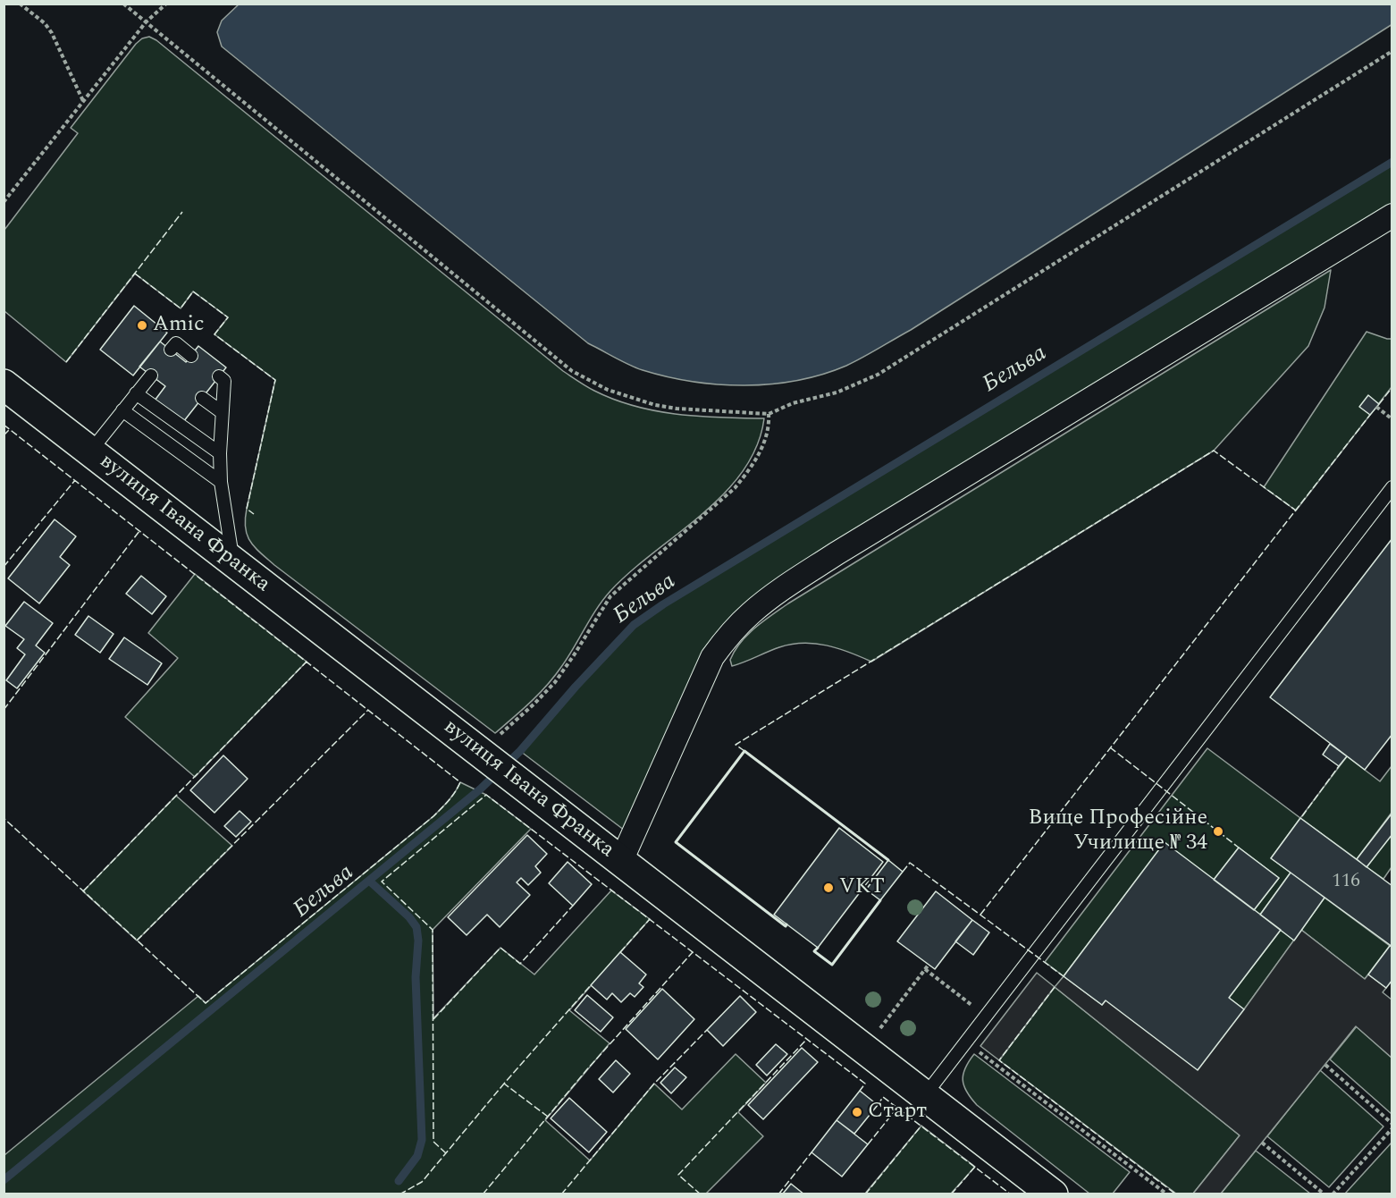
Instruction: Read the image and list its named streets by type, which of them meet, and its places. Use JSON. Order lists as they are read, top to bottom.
{
  "streets": {
    "main road": ["вулиця Івана Франка"]
  },
  "water": ["Бельва"],
  "places": [
    "Amic",
    "Вище Професійне Училище № 34",
    "VKT",
    "Старт"
  ],
  "house_numbers": ["116"]
}
